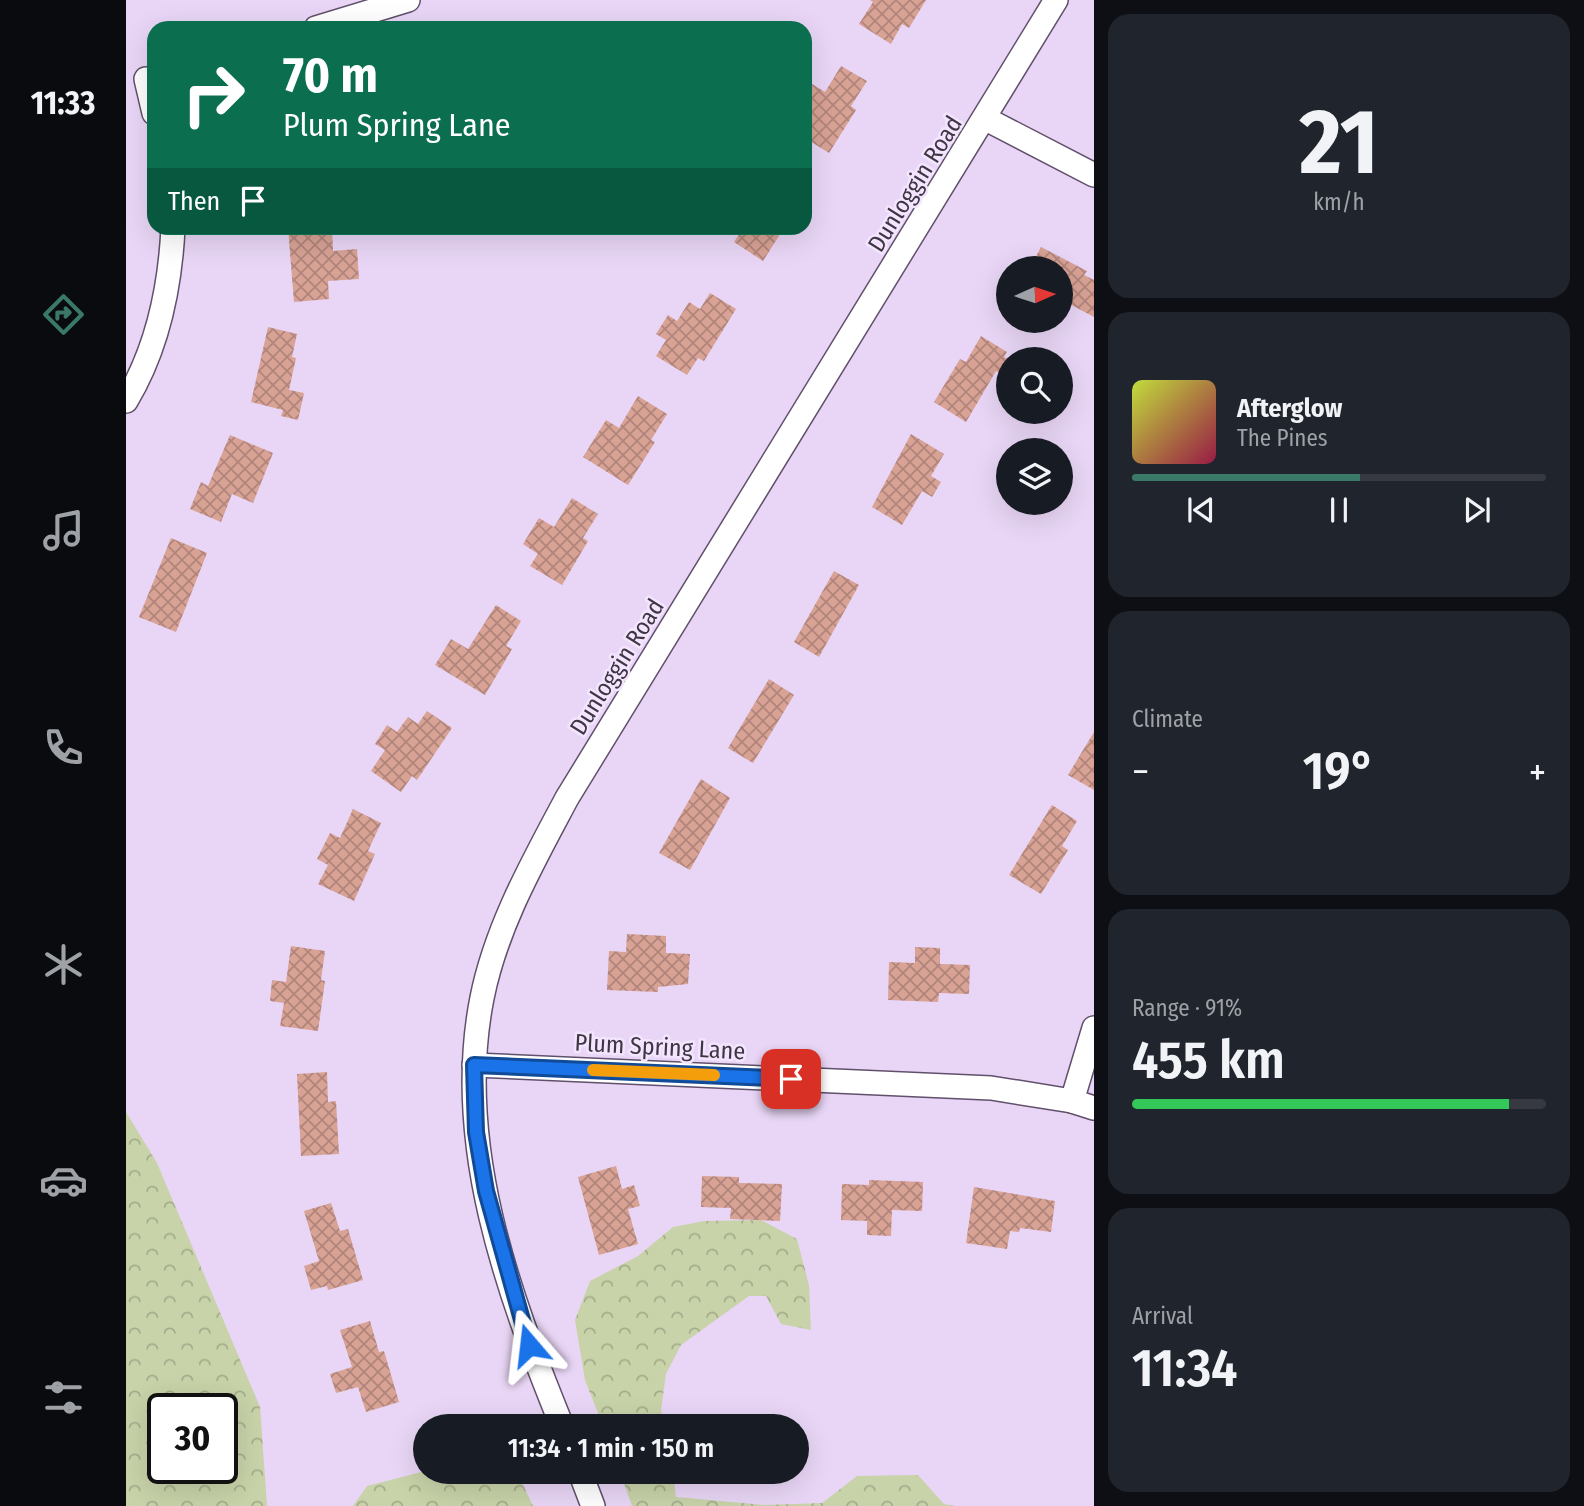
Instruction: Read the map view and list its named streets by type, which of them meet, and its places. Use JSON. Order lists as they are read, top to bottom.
{
  "streets": {
    "street": ["Dunloggin Road", "Plum Spring Lane"]
  },
  "crossings": [
    ["Dunloggin Road", "Plum Spring Lane"]
  ],
  "north": "right",
  "page": {
    "tabs": "11:33",
    "tile": [
      ["21", "km/h"],
      "Climate",
      ["Range · 91%", "455 km"],
      ["Arrival", "11:34"]
    ],
    "turn": ["70 m", "Plum Spring Lane"],
    "then": "Then",
    "song": ["Afterglow", "The Pines"],
    "heat": ["−", "19°", "+"],
    "limit": "30",
    "trip": "11:34 · 1 min · 150 m"
  }
}
